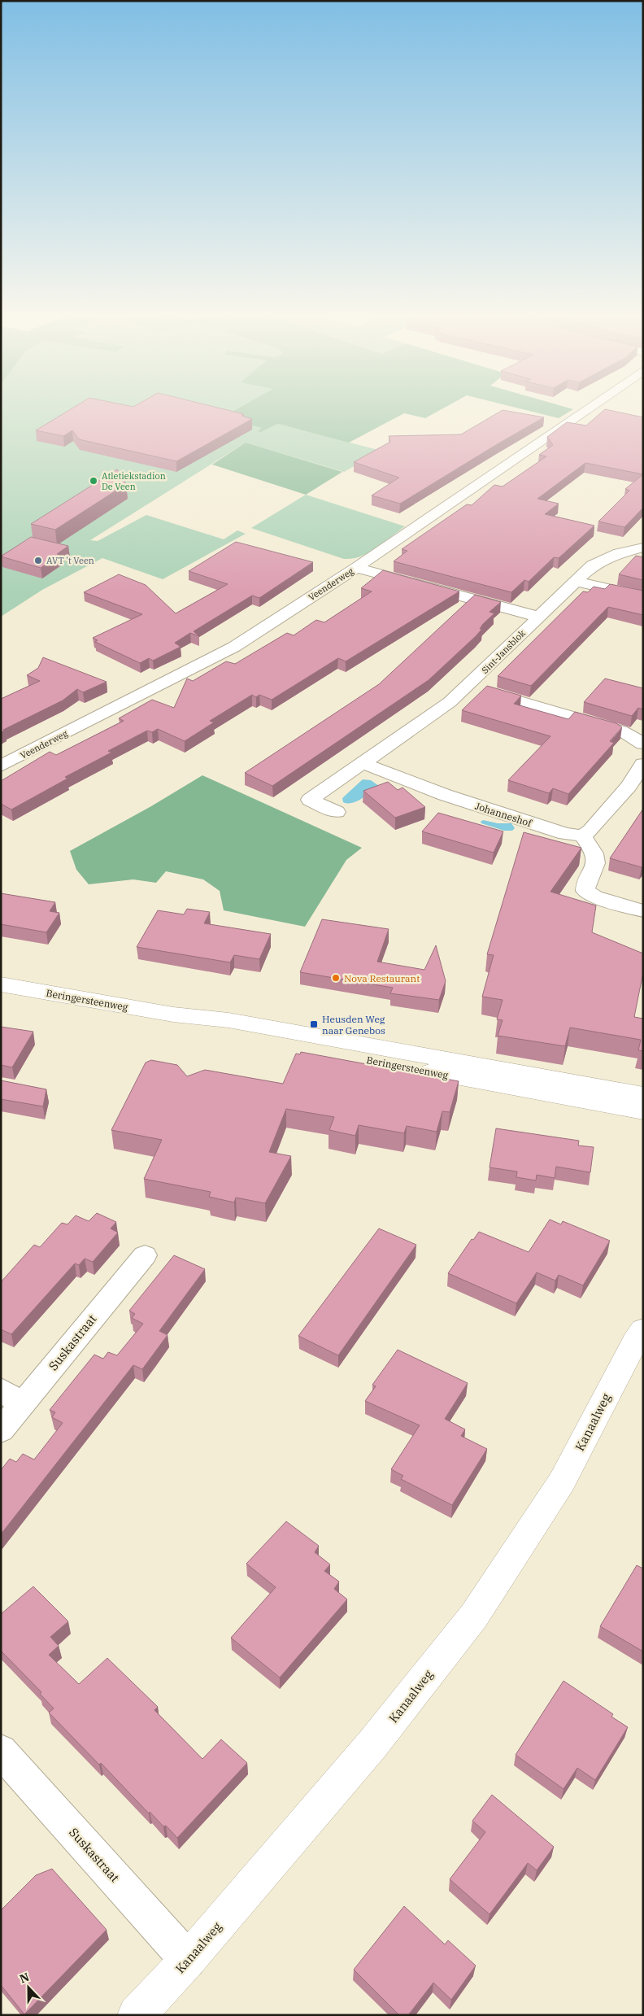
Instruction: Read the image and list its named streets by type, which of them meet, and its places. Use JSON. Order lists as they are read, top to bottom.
{
  "streets": {
    "main road": ["Beringersteenweg", "Kanaalweg"],
    "street": [
      "Veenderweg",
      "Sint-Jansblok",
      "Johanneshof",
      "Suskastraat"
    ]
  },
  "crossings": [
    ["Sint-Jansblok", "Johanneshof"],
    ["Suskastraat", "Kanaalweg"]
  ],
  "places": {
    "other": ["Atletiekstadion De Veen", "AVT 't Veen", "Nova Restaurant"],
    "transit": ["Heusden Weg naar Genebos"]
  },
  "north": "top"
}
